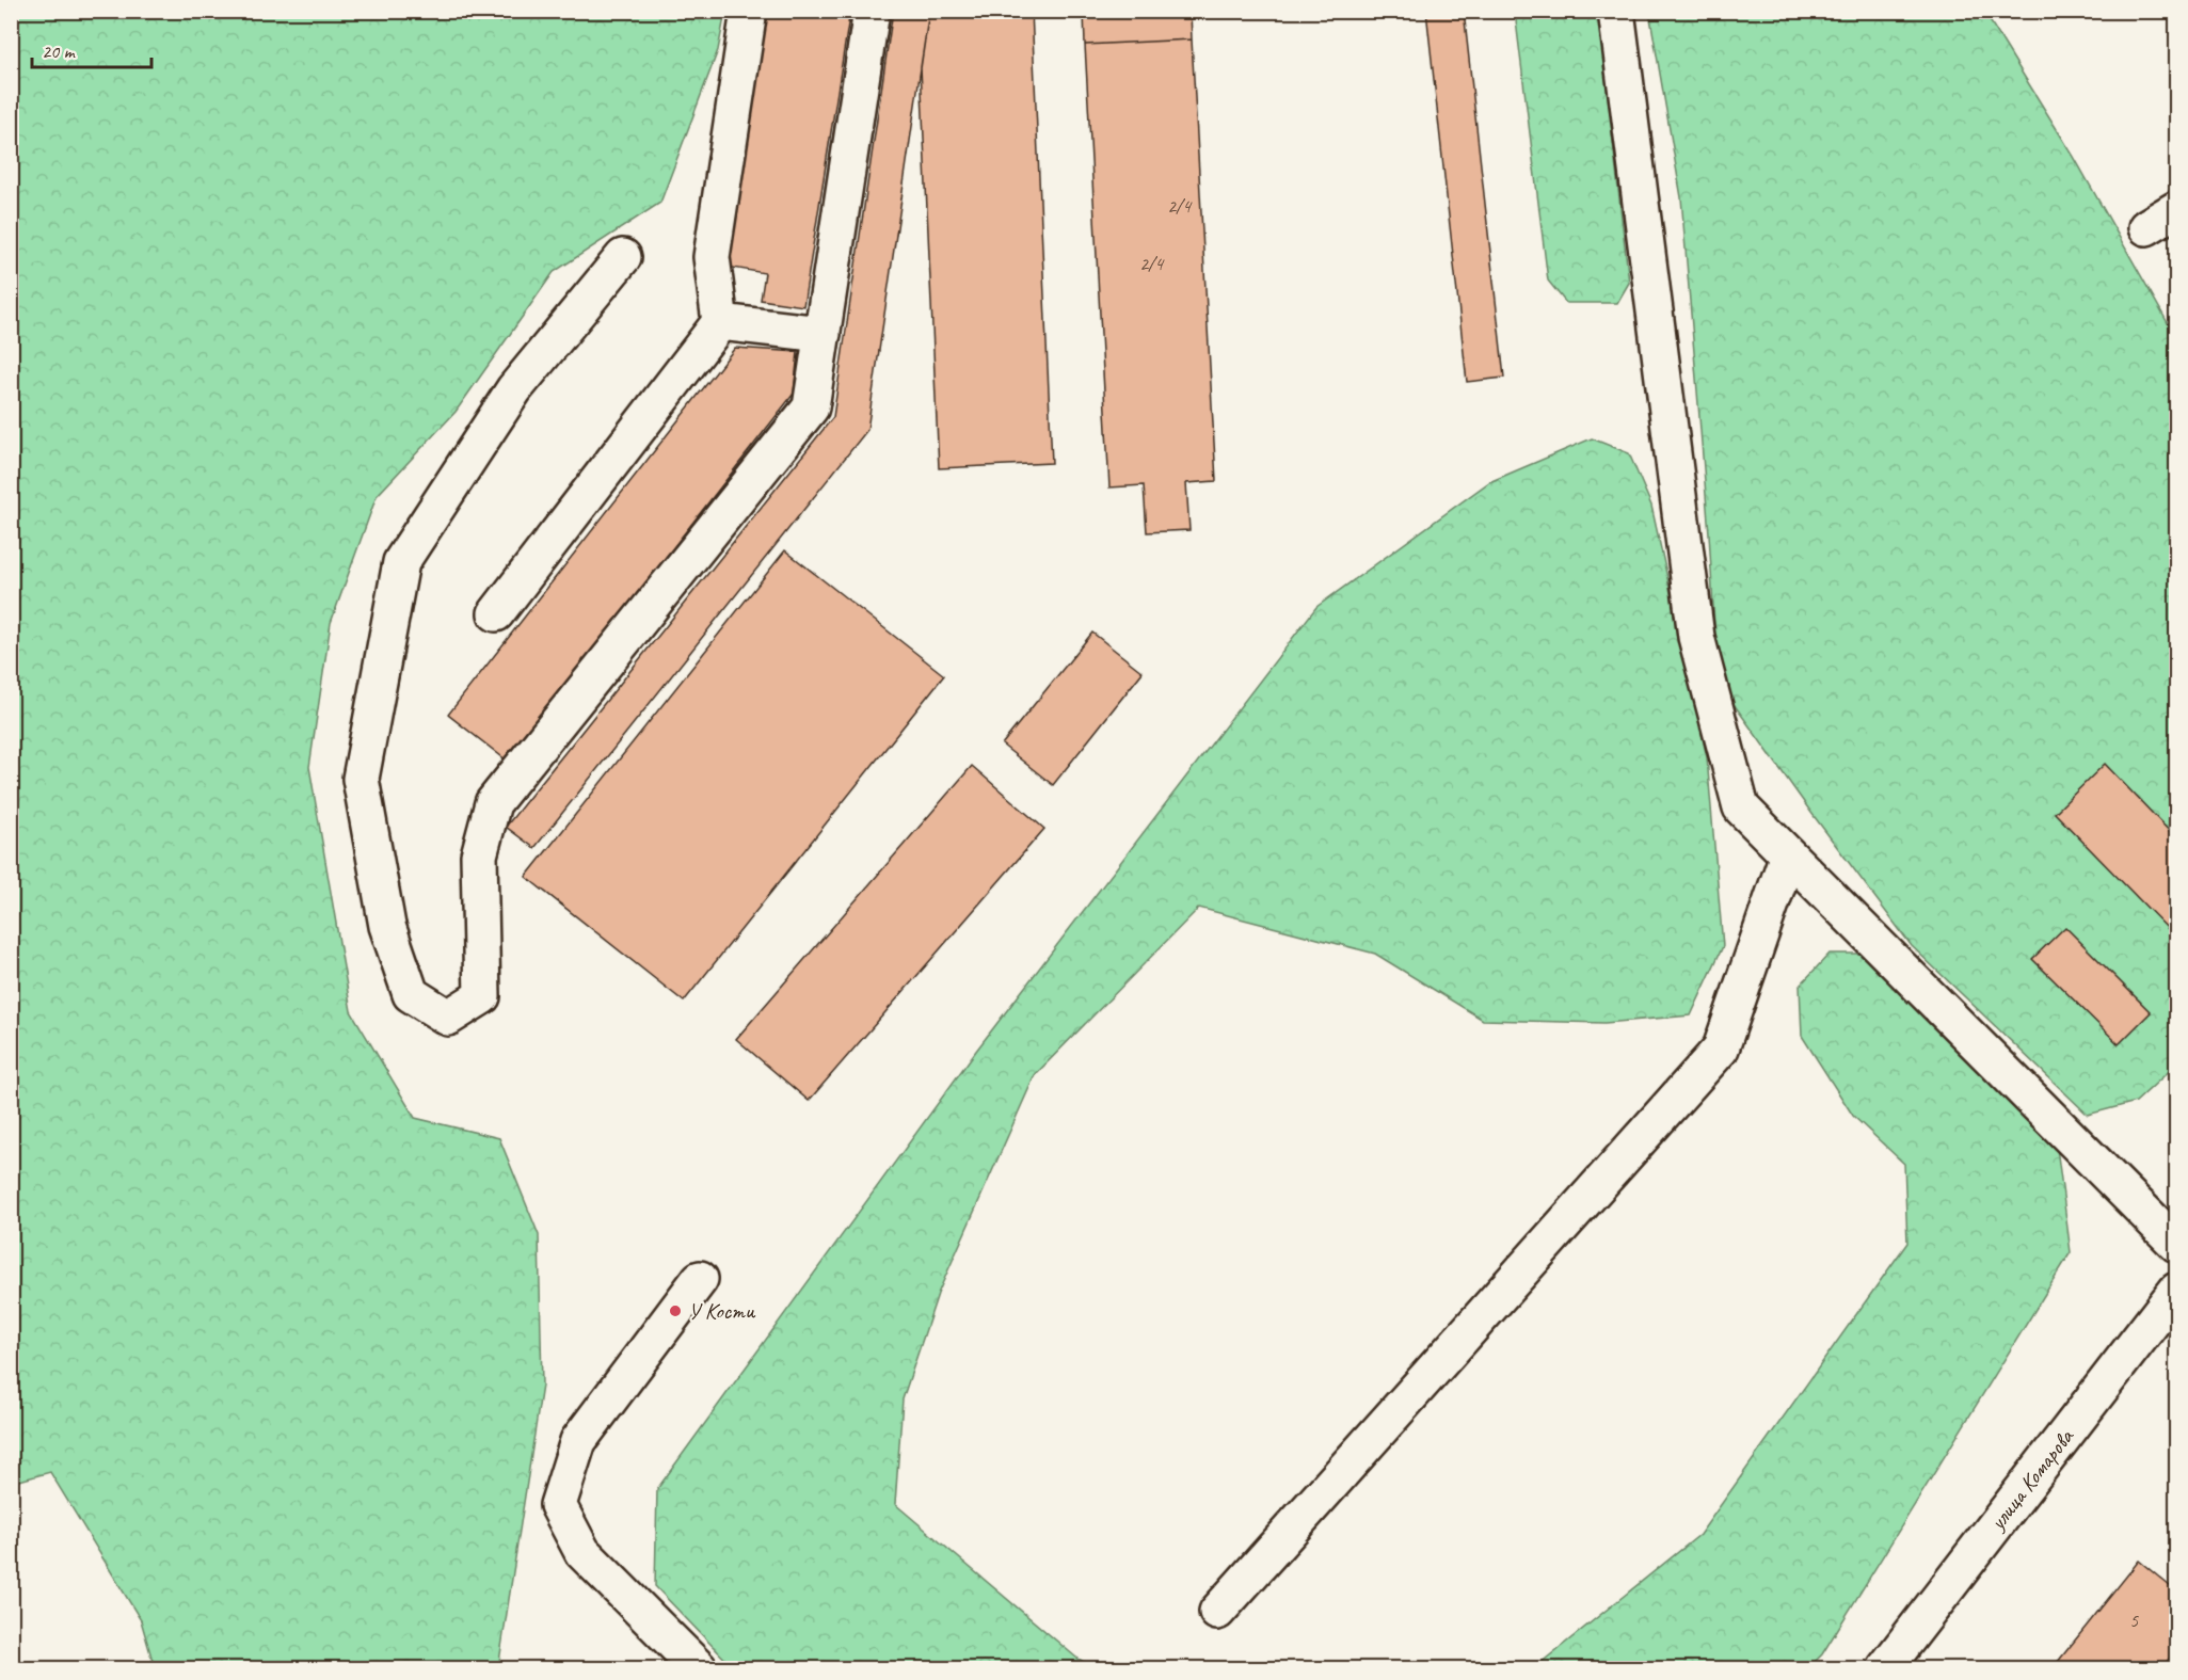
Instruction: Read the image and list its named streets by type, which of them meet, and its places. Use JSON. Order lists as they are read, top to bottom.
{
  "streets": {
    "street": ["улица Комарова"]
  },
  "places": ["У Кости"],
  "house_numbers": ["2/4", "2/4", "5"],
  "scale_bar": "20 m"
}
